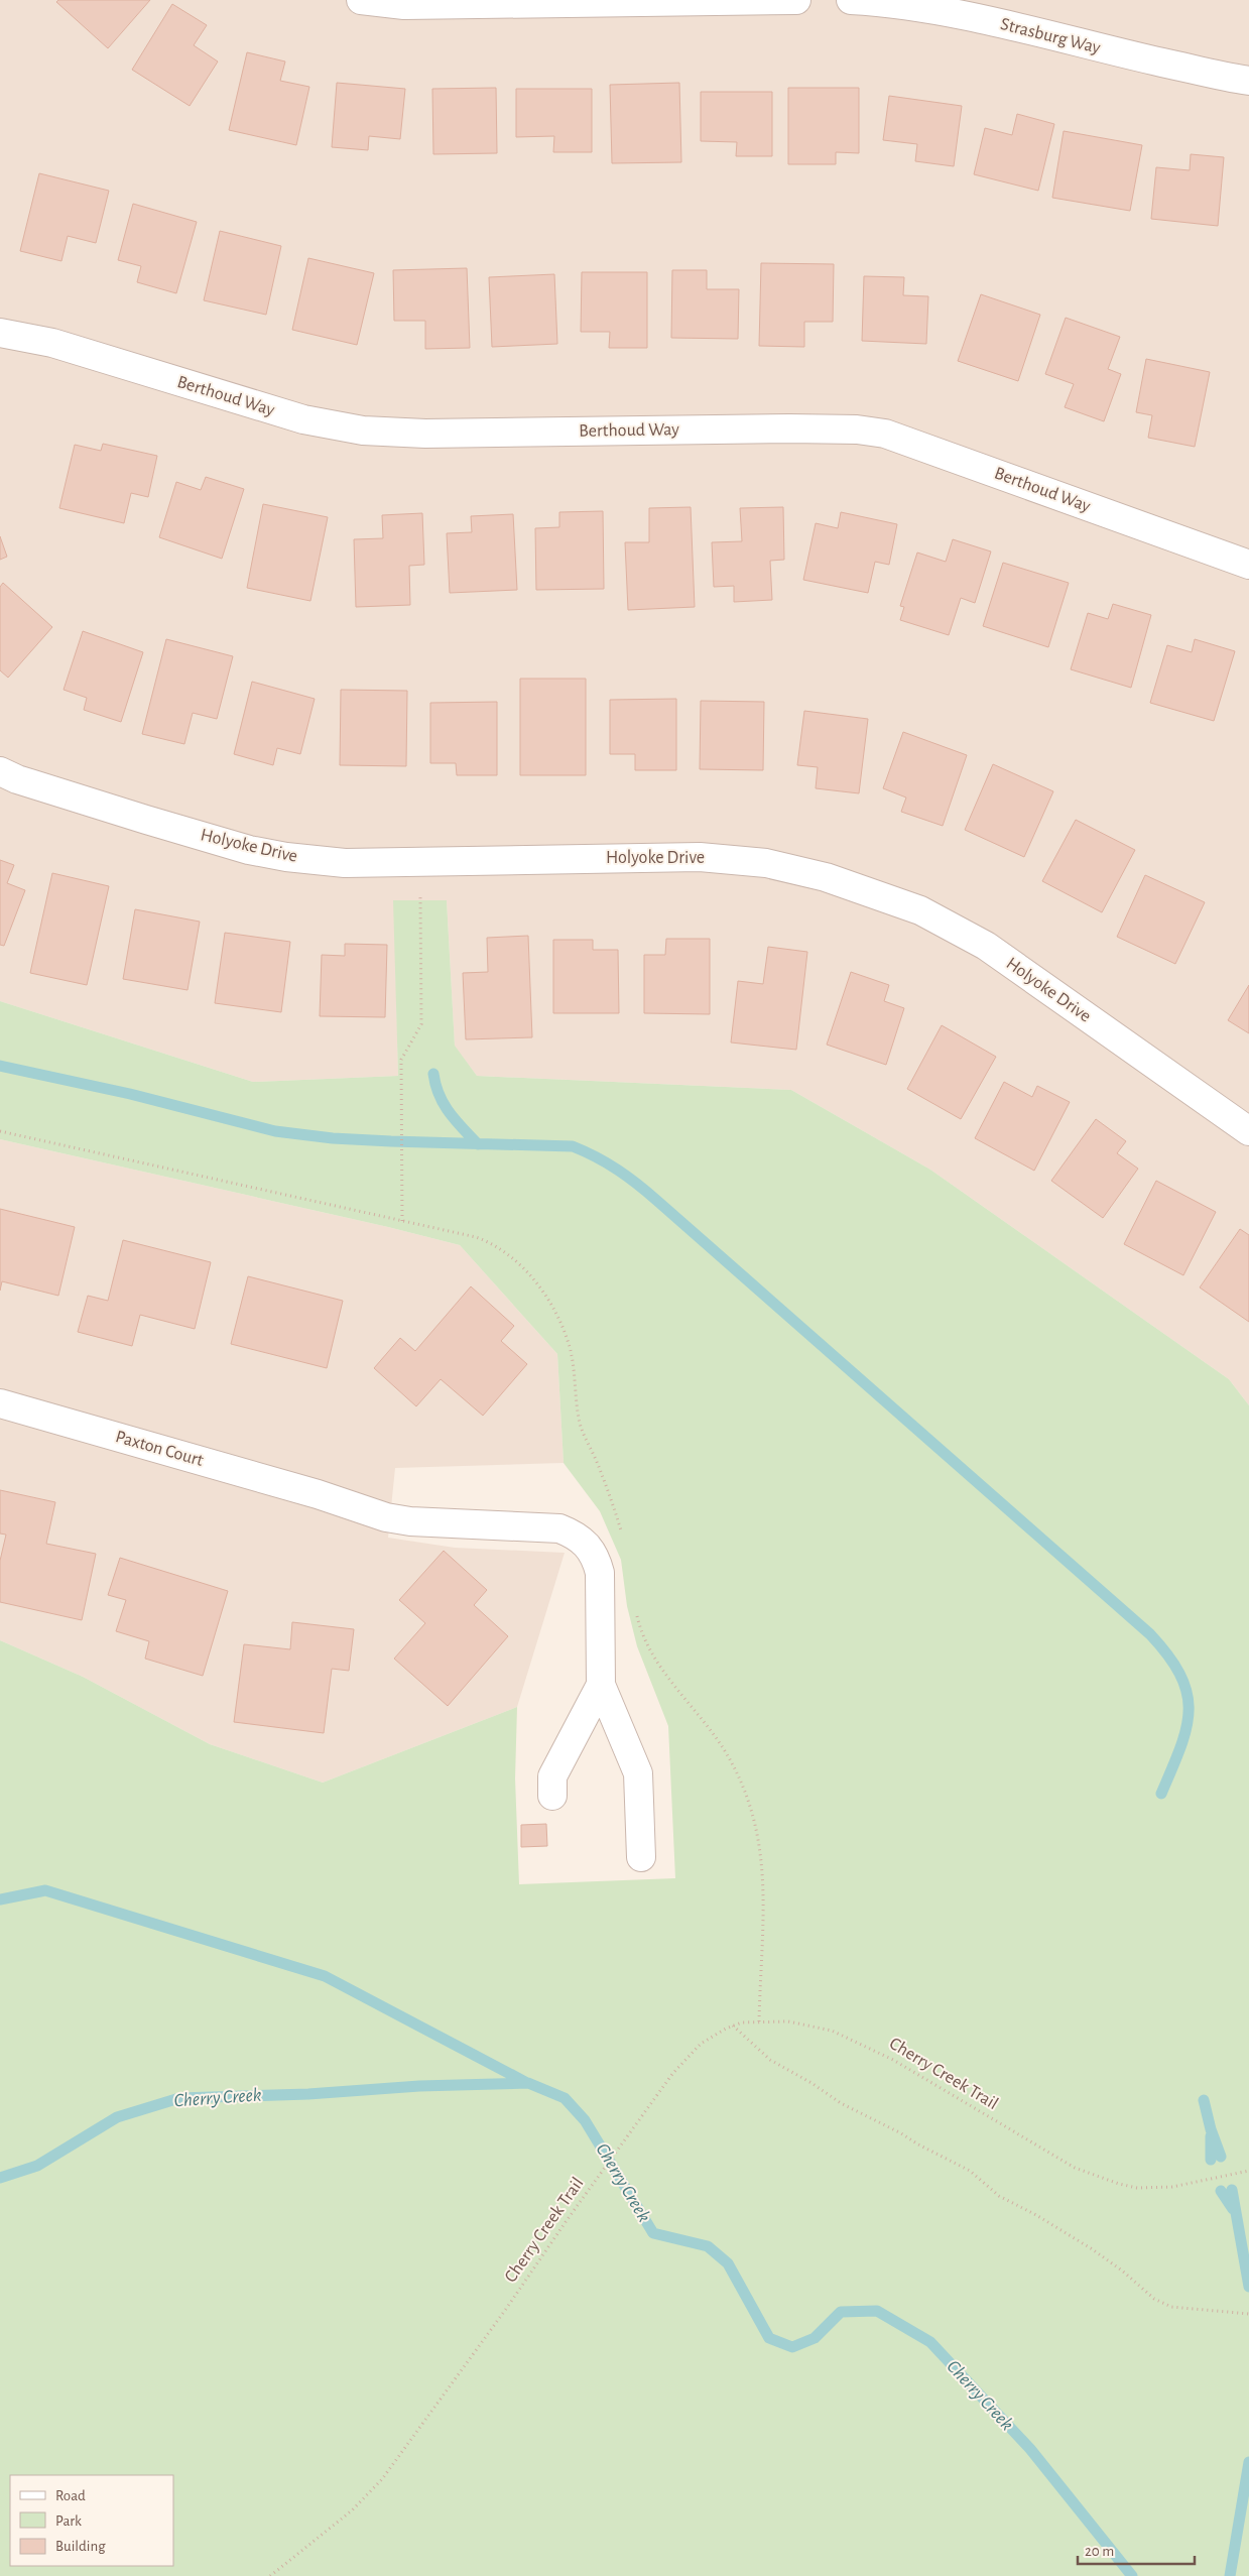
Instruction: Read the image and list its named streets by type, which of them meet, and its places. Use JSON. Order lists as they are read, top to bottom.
{
  "streets": {
    "street": [
      "Strasburg Way",
      "Berthoud Way",
      "Holyoke Drive",
      "Paxton Court"
    ],
    "path": ["Cherry Creek Trail"]
  },
  "water": ["Cherry Creek"],
  "legend": ["Road", "Park", "Building"],
  "scale_bar": "20 m"
}
